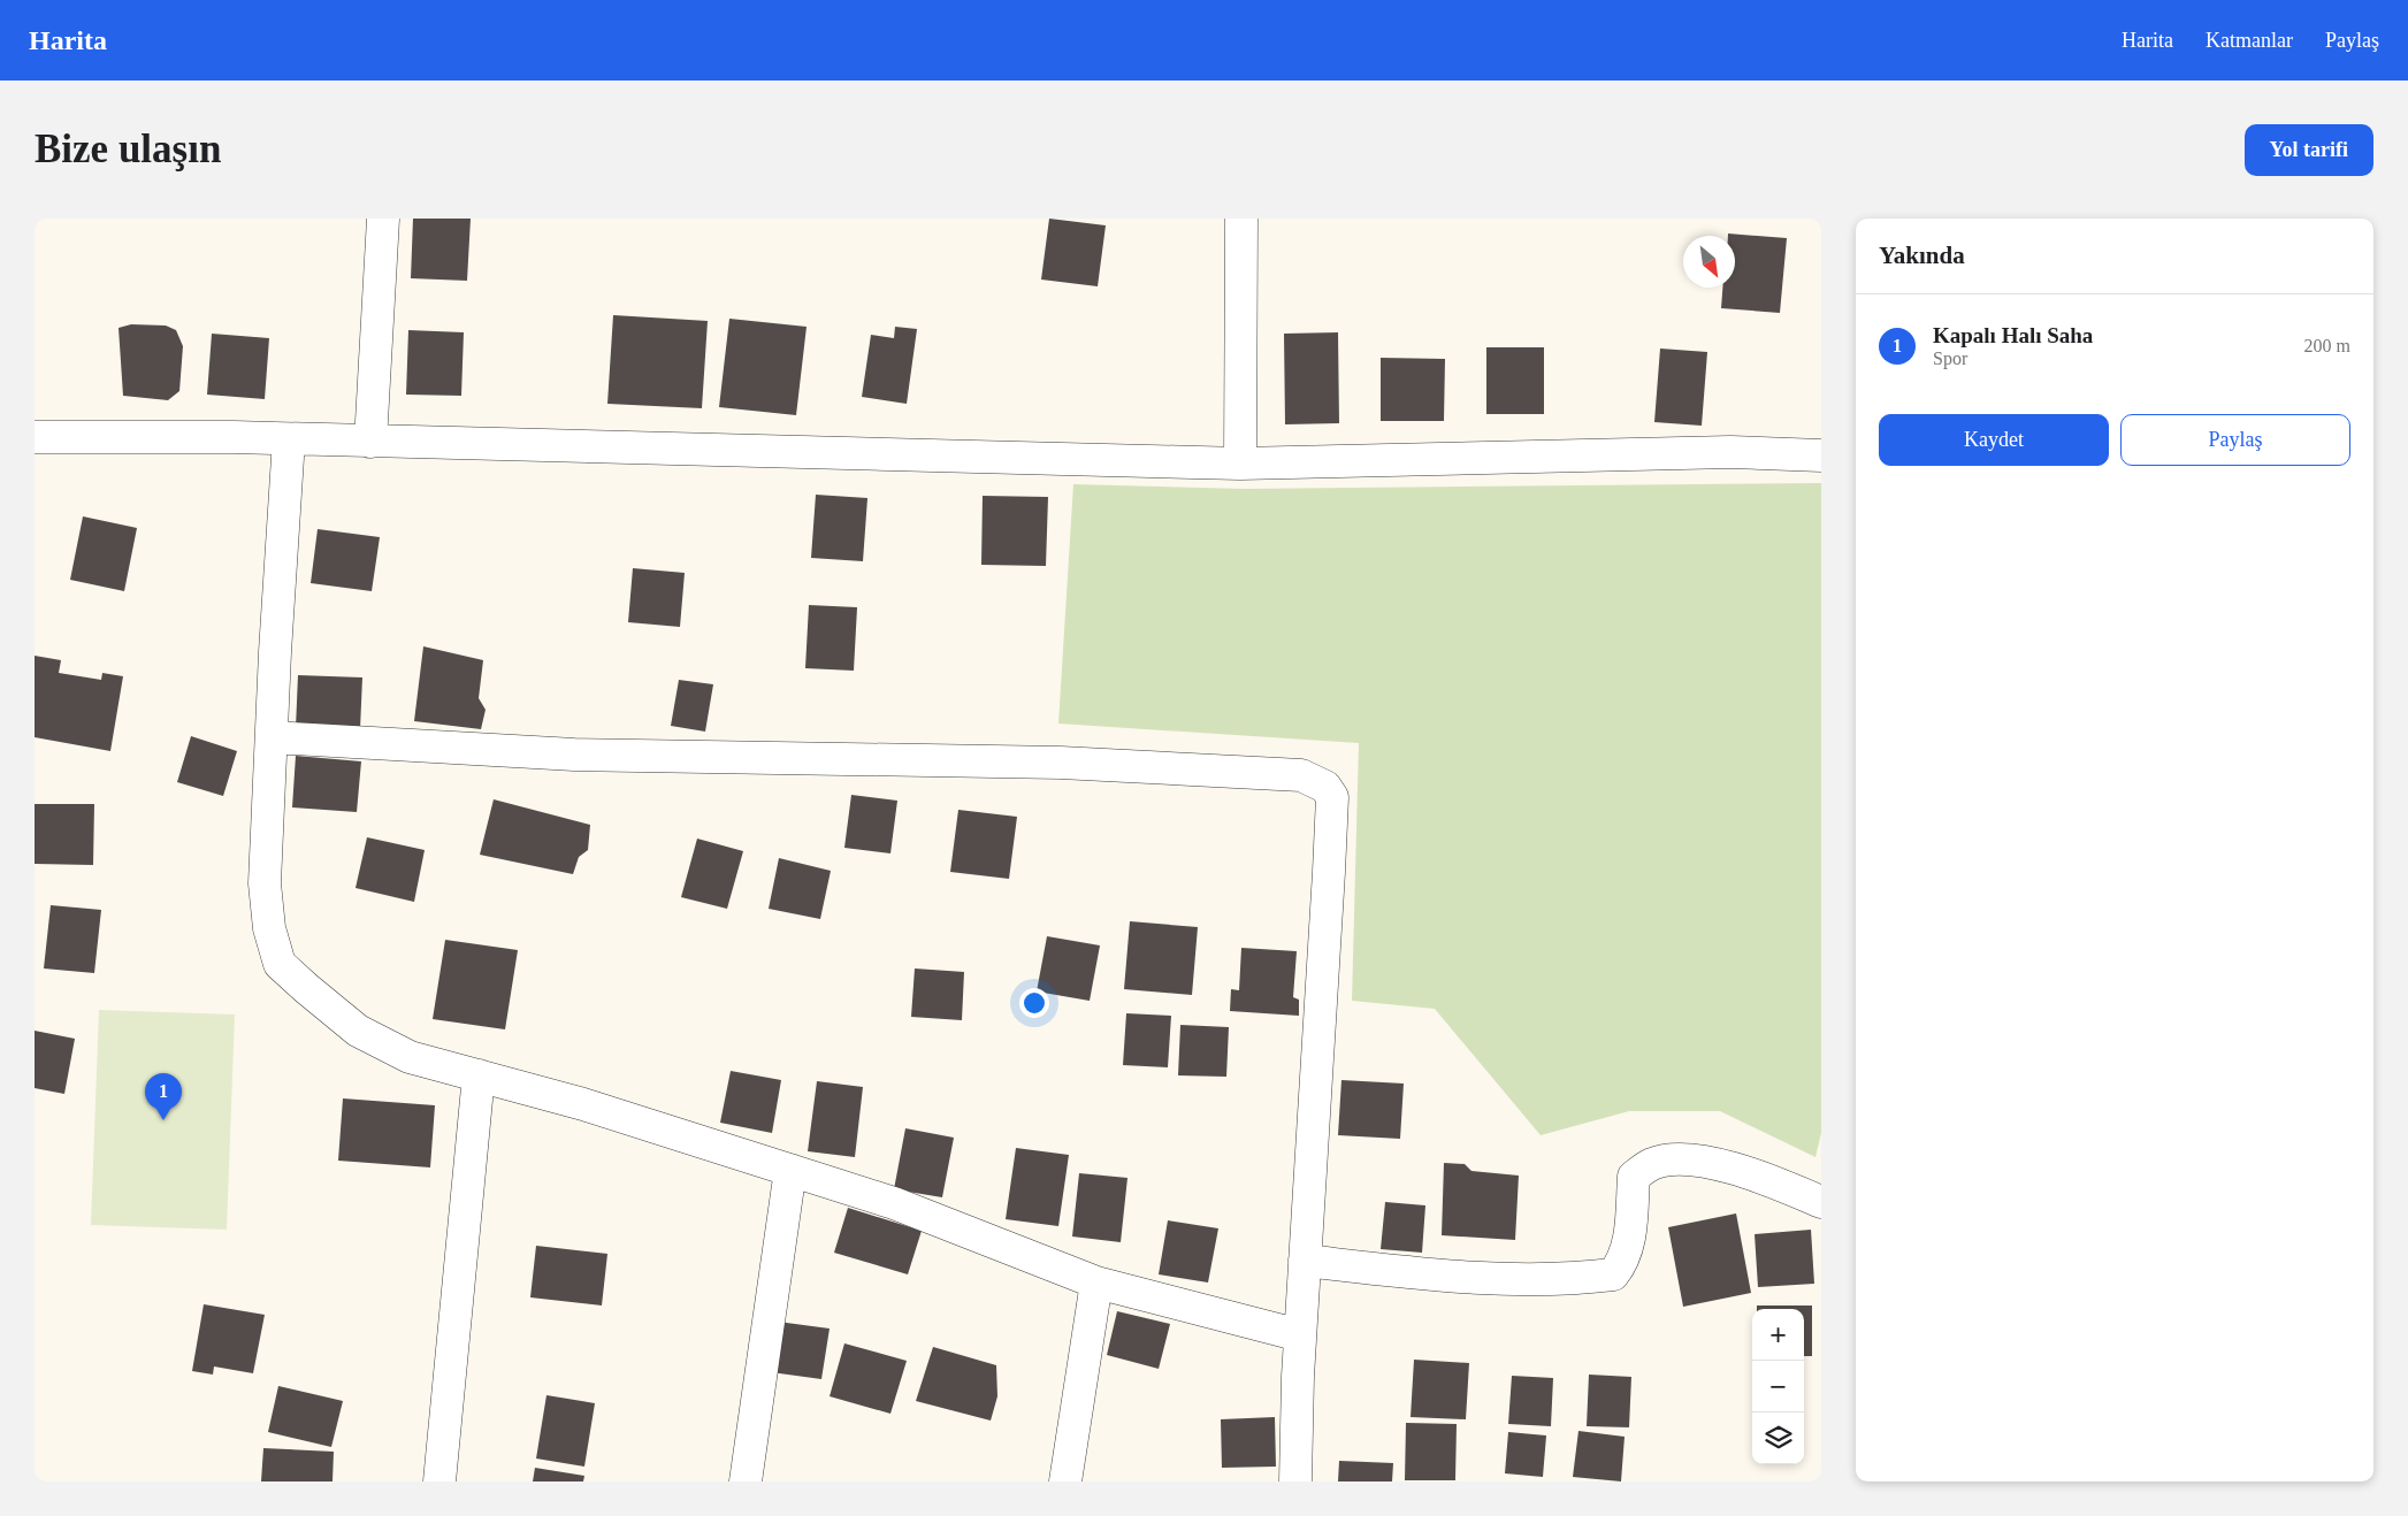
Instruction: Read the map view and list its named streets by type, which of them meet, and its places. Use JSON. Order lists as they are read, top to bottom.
{
  "north": "bottom right",
  "page": {
    "header": "Harita",
    "nav": ["Harita", "Katmanlar", "Paylaş"],
    "buttons": [
      "Yol tarifi",
      ["Kaydet", "Paylaş"]
    ],
    "title": "Bize ulaşın",
    "heading": "Yakında",
    "list": [
      {
        "mark": "1",
        "name": "Kapalı Halı Saha",
        "note": "Spor",
        "value": "200 m"
      }
    ],
    "pins": "1",
    "map_buttons": ["+", "−"]
  }
}
